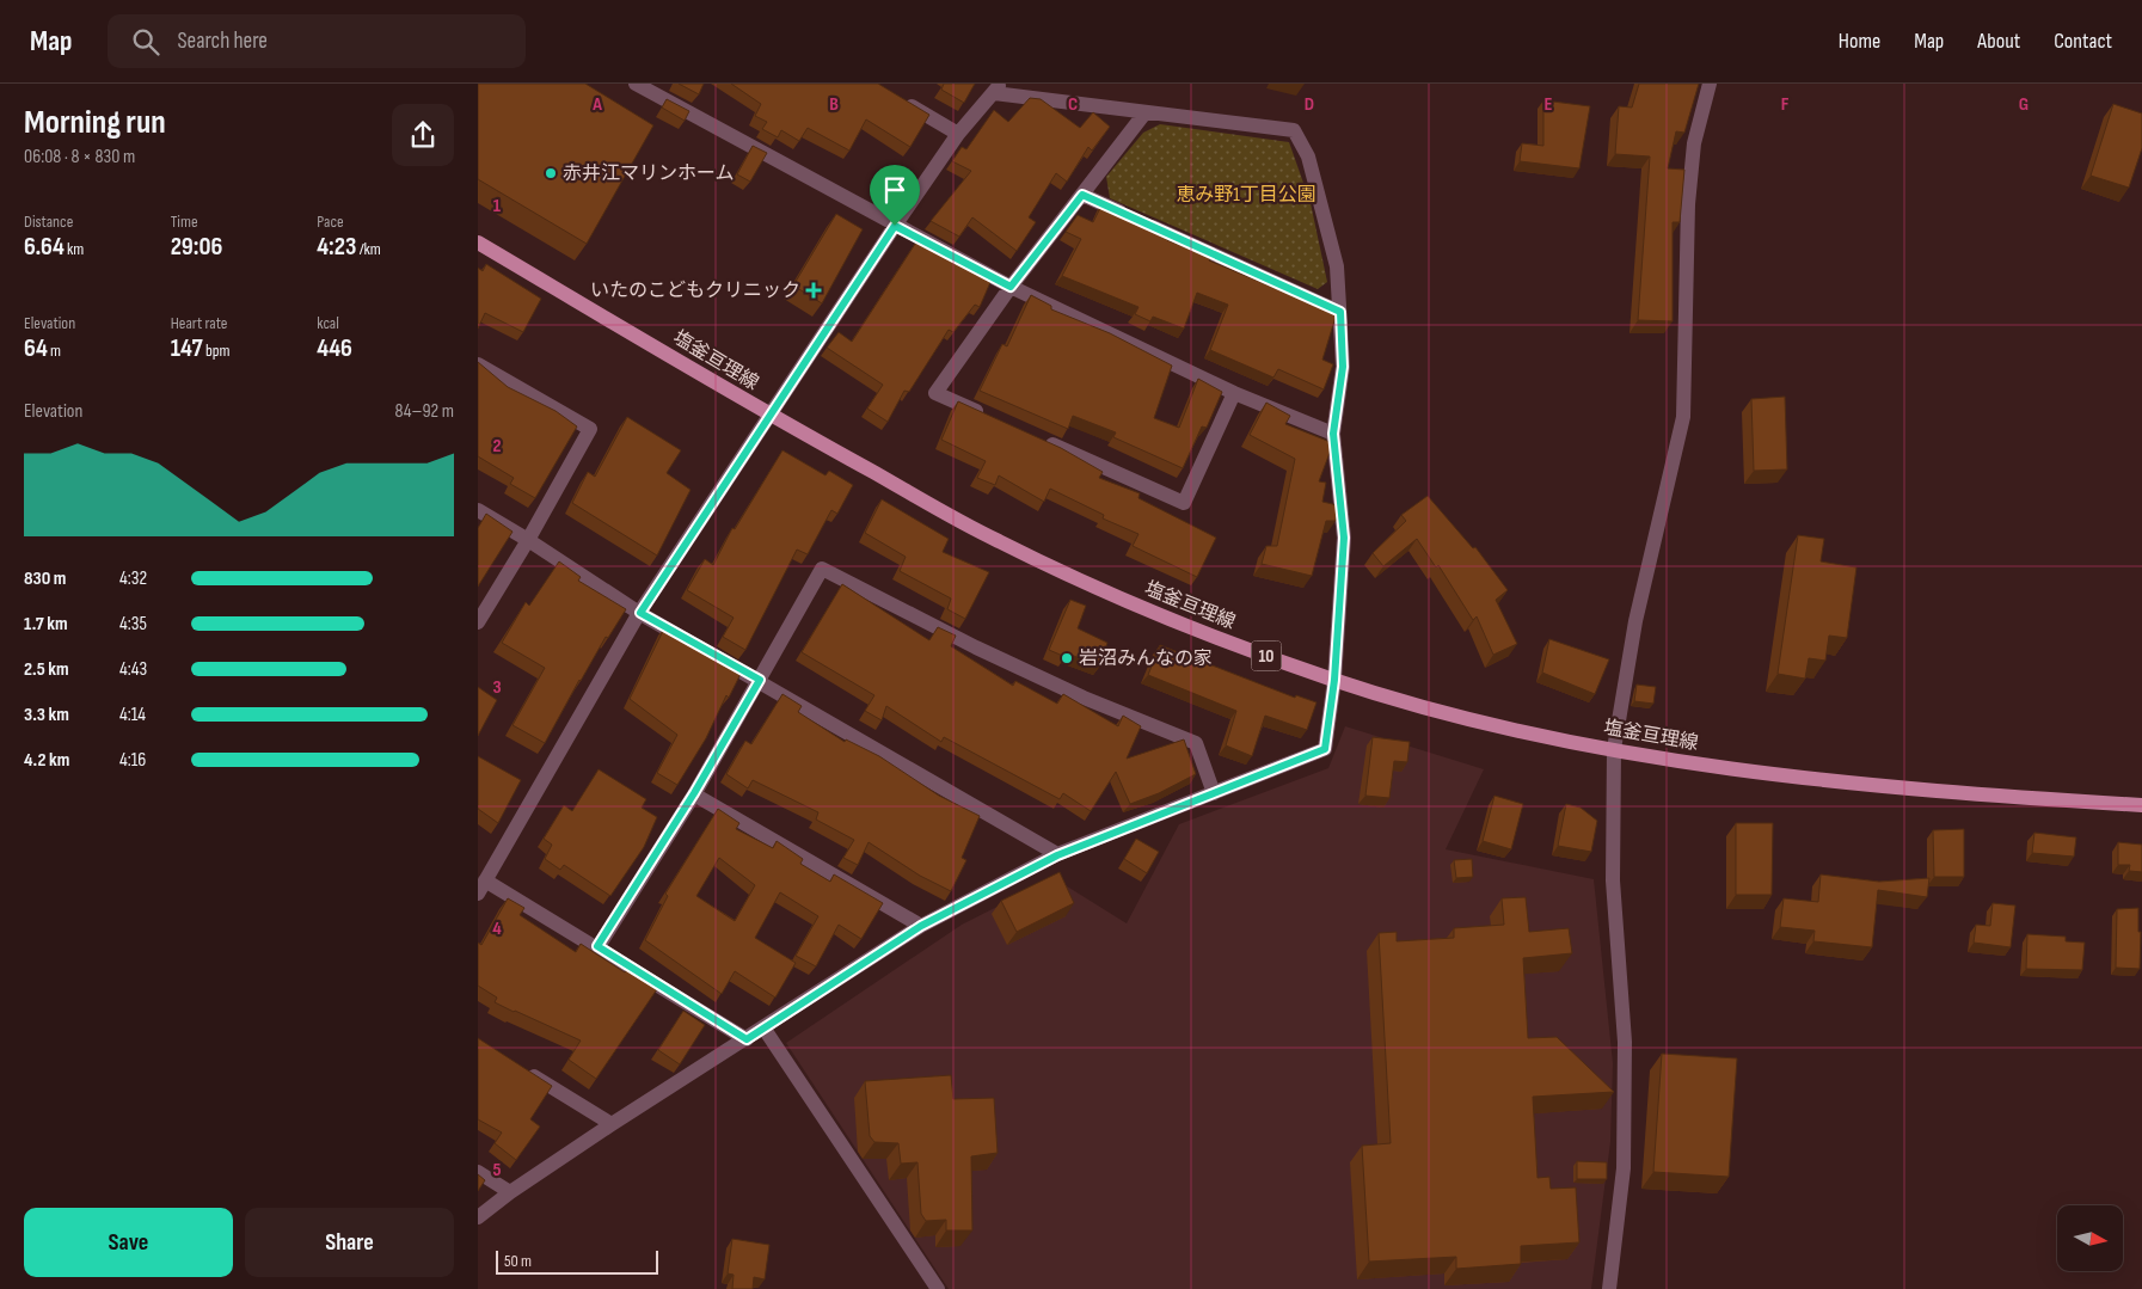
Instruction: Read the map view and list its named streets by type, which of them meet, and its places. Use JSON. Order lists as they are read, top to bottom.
{
  "streets": {
    "main road": ["塩釜亘理線", "10"]
  },
  "parks": ["恵み野1丁目公園"],
  "places": {
    "other": ["赤井江マリンホーム", "岩沼みんなの家"],
    "health": ["いたのこどもクリニック"]
  },
  "scale_bar": "50 m",
  "north": "right",
  "page": {
    "header": "Map",
    "search": "Search here",
    "nav": [
      "Home",
      "Map",
      "About",
      "Contact"
    ],
    "heading": ["Morning run", "06:08 · 8 × 830 m"],
    "stats": [
      ["Distance", "6.64 km"],
      ["Time", "29:06"],
      ["Pace", "4:23 /km"],
      ["Elevation", "64 m"],
      ["Heart rate", "147 bpm"],
      ["kcal", "446"]
    ],
    "chart": ["Elevation", "84–92 m"],
    "list": [
      {
        "name": "830 m",
        "note": "4:32"
      },
      {
        "name": "1.7 km",
        "note": "4:35"
      },
      {
        "name": "2.5 km",
        "note": "4:43"
      },
      {
        "name": "3.3 km",
        "note": "4:14"
      },
      {
        "name": "4.2 km",
        "note": "4:16"
      }
    ],
    "buttons": ["Save", "Share"],
    "scale": "50 m"
  },
  "grid": {
    "columns": [
      "A",
      "B",
      "C",
      "D",
      "E",
      "F",
      "G"
    ],
    "rows": [
      "1",
      "2",
      "3",
      "4",
      "5"
    ]
  }
}
